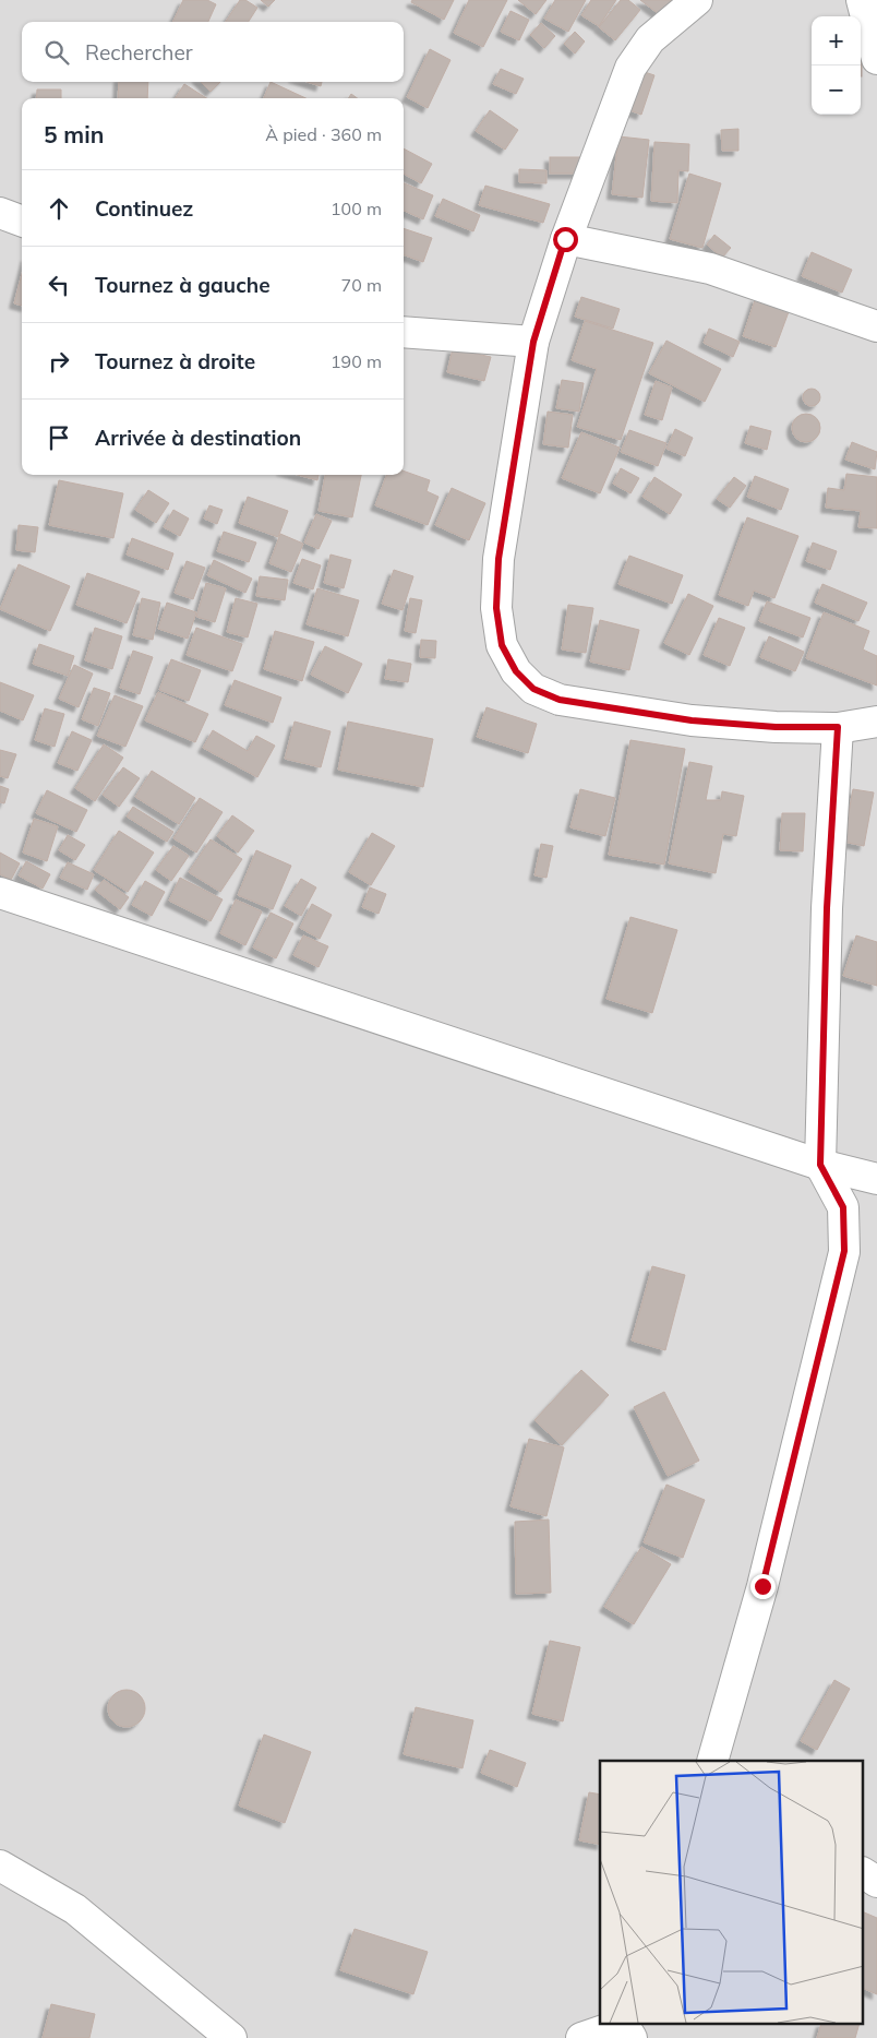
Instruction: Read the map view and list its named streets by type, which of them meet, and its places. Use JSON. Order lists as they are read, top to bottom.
{
  "page": {
    "map_buttons": ["+", "−"],
    "search": "Rechercher",
    "heading": ["5 min", "À pied · 360 m"],
    "list": [
      ["Continuez", "100 m"],
      ["Tournez à gauche", "70 m"],
      ["Tournez à droite", "190 m"],
      "Arrivée à destination"
    ]
  }
}
